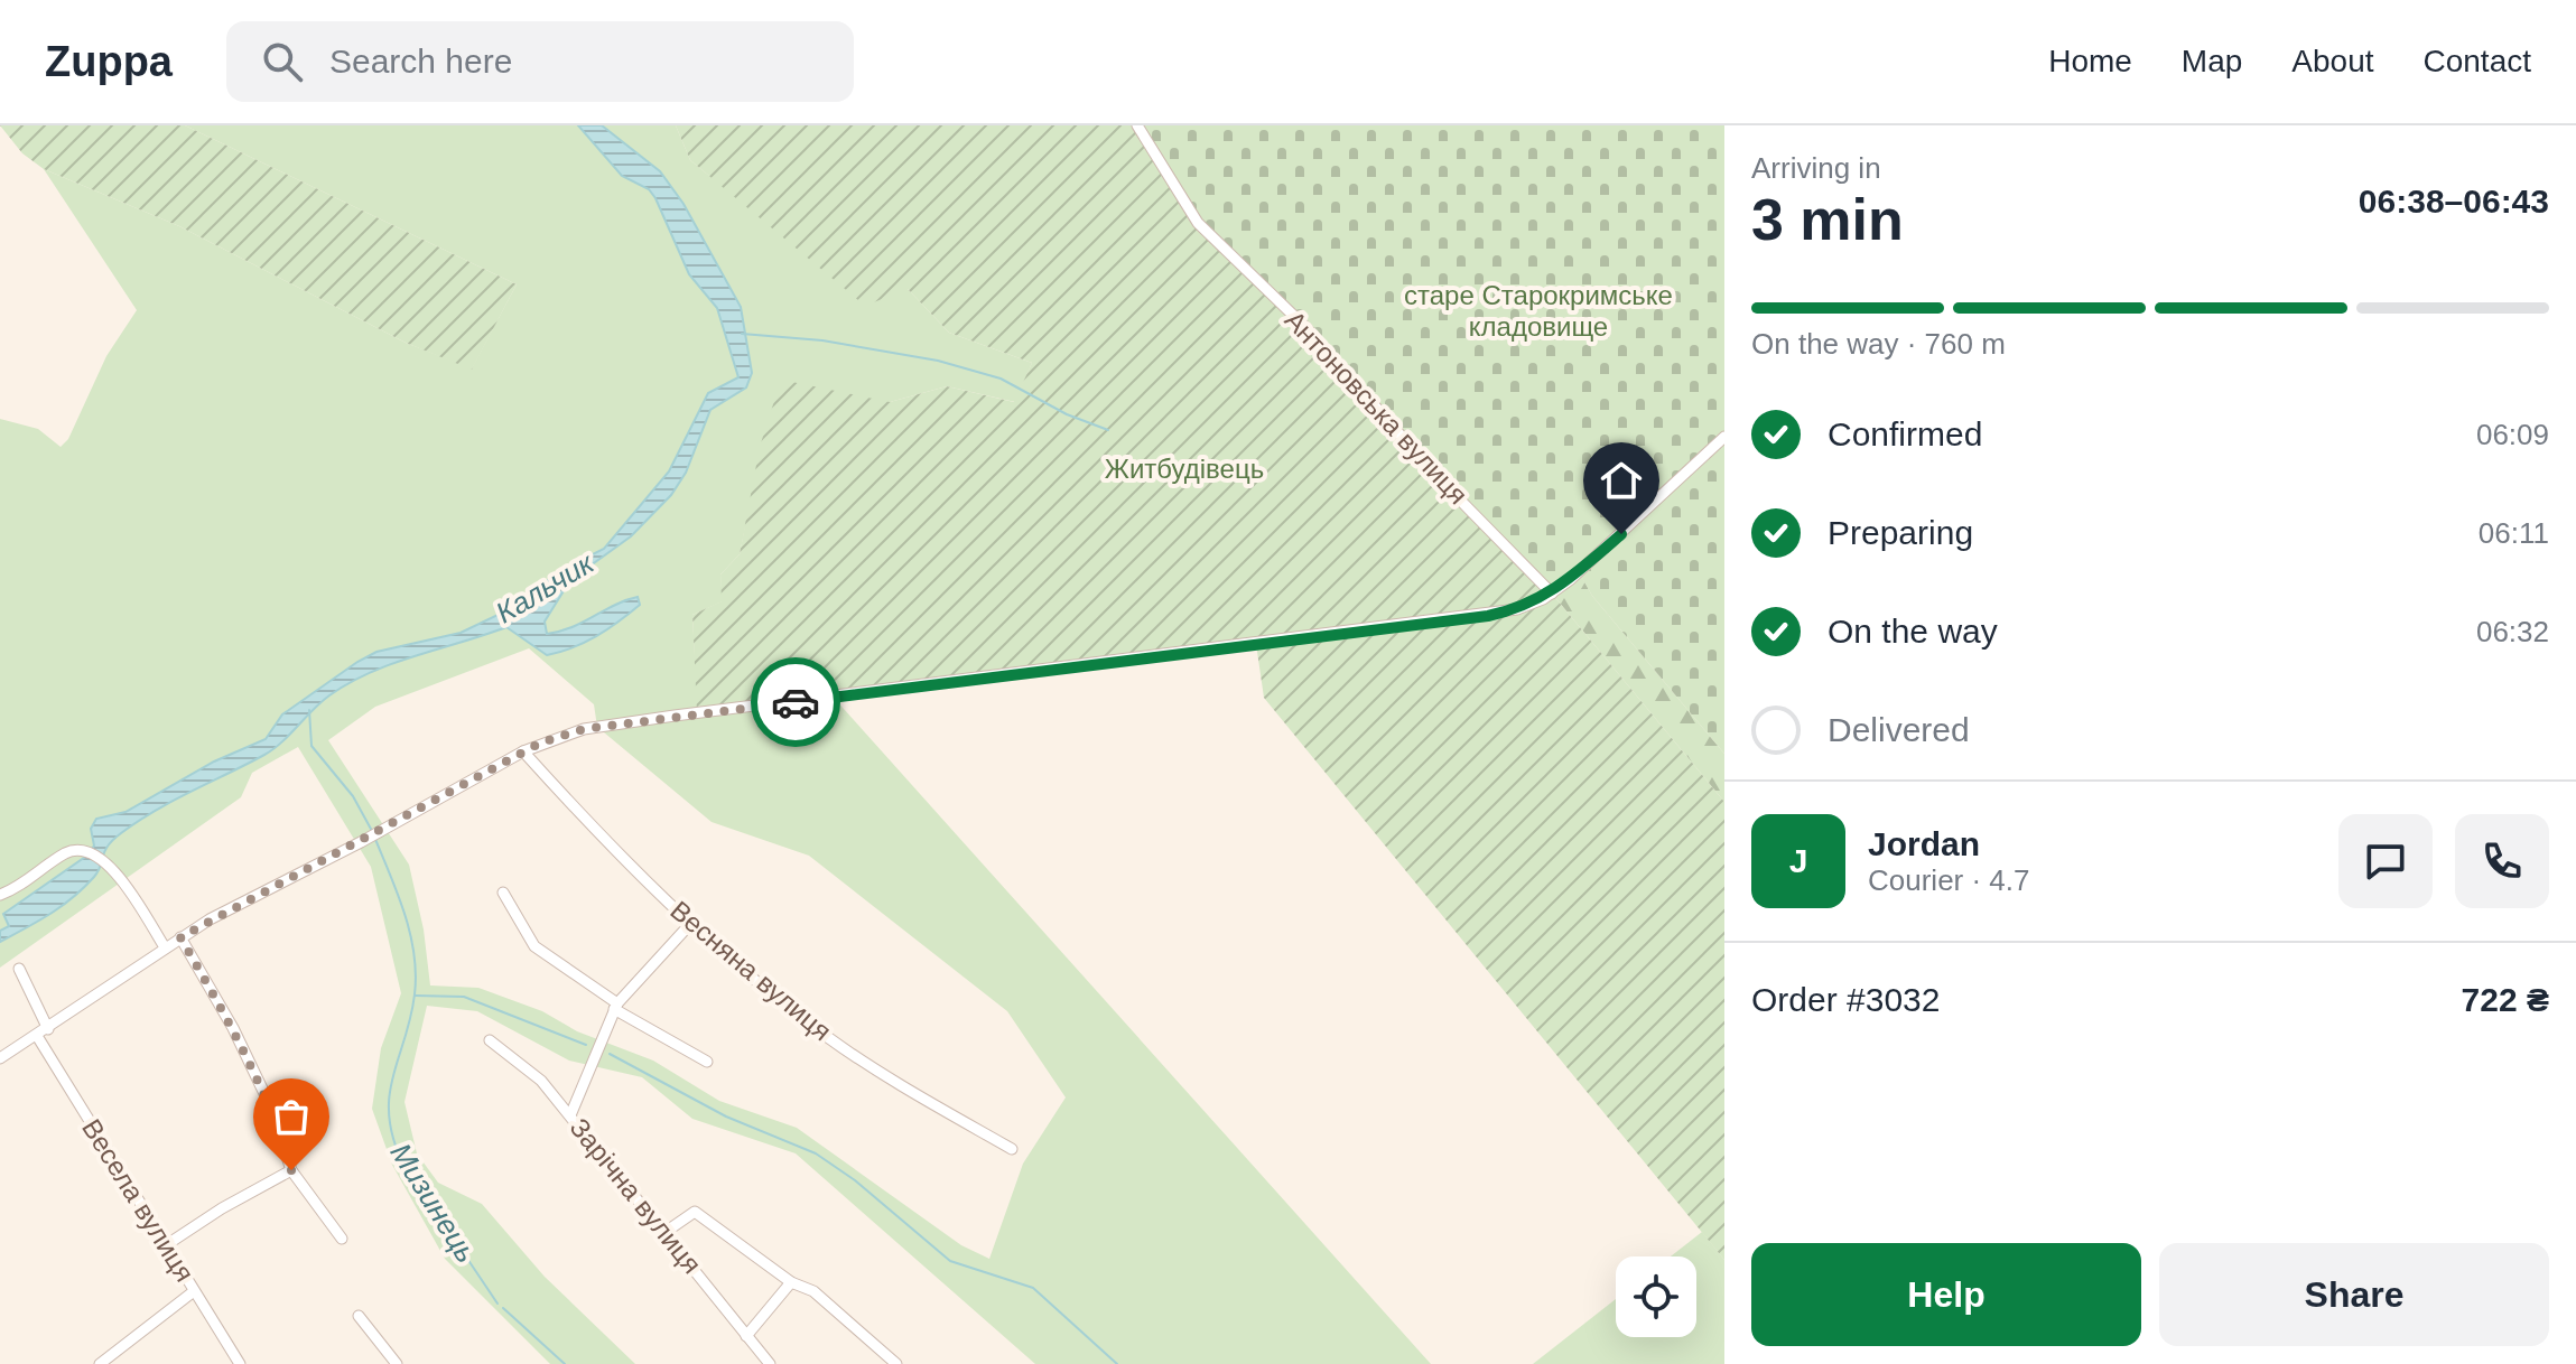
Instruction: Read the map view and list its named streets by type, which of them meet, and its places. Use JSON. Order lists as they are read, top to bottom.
{
  "streets": {
    "street": [
      "Антоновська вулиця",
      "Весняна вулиця",
      "Зарічна вулиця",
      "Весела вулиця"
    ]
  },
  "water": ["Кальчик", "Мизинець"],
  "parks": ["старе Старокримське кладовище", "Житбудівець"],
  "page": {
    "header": "Zuppa",
    "search": "Search here",
    "nav": [
      "Home",
      "Map",
      "About",
      "Contact"
    ],
    "heading": ["3 min", "Arriving in", "06:38–06:43"],
    "panel": [
      "Jordan",
      "Courier · 4.7",
      "Order #3032",
      "722 ₴"
    ],
    "bar": "On the way · 760 m",
    "list": [
      ["Confirmed", "06:09"],
      ["Preparing", "06:11"],
      ["On the way", "06:32"],
      "Delivered"
    ],
    "round": "J",
    "buttons": ["Help", "Share"]
  }
}
